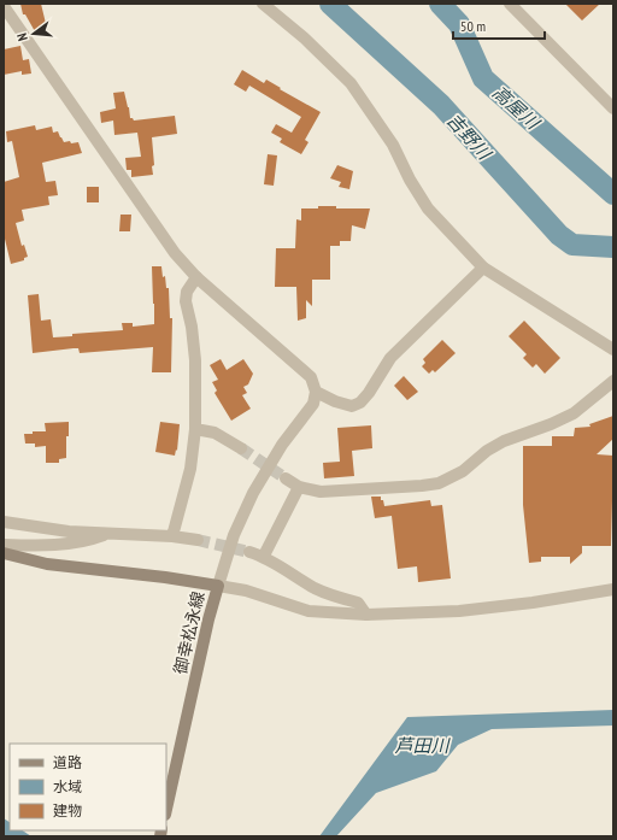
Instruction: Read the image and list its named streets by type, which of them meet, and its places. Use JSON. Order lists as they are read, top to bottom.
{
  "streets": {
    "main road": ["御幸松永線"]
  },
  "water": ["高屋川", "吉野川", "芦田川"],
  "legend": ["道路", "水域", "建物"],
  "scale_bar": "50 m",
  "north": "left"
}
